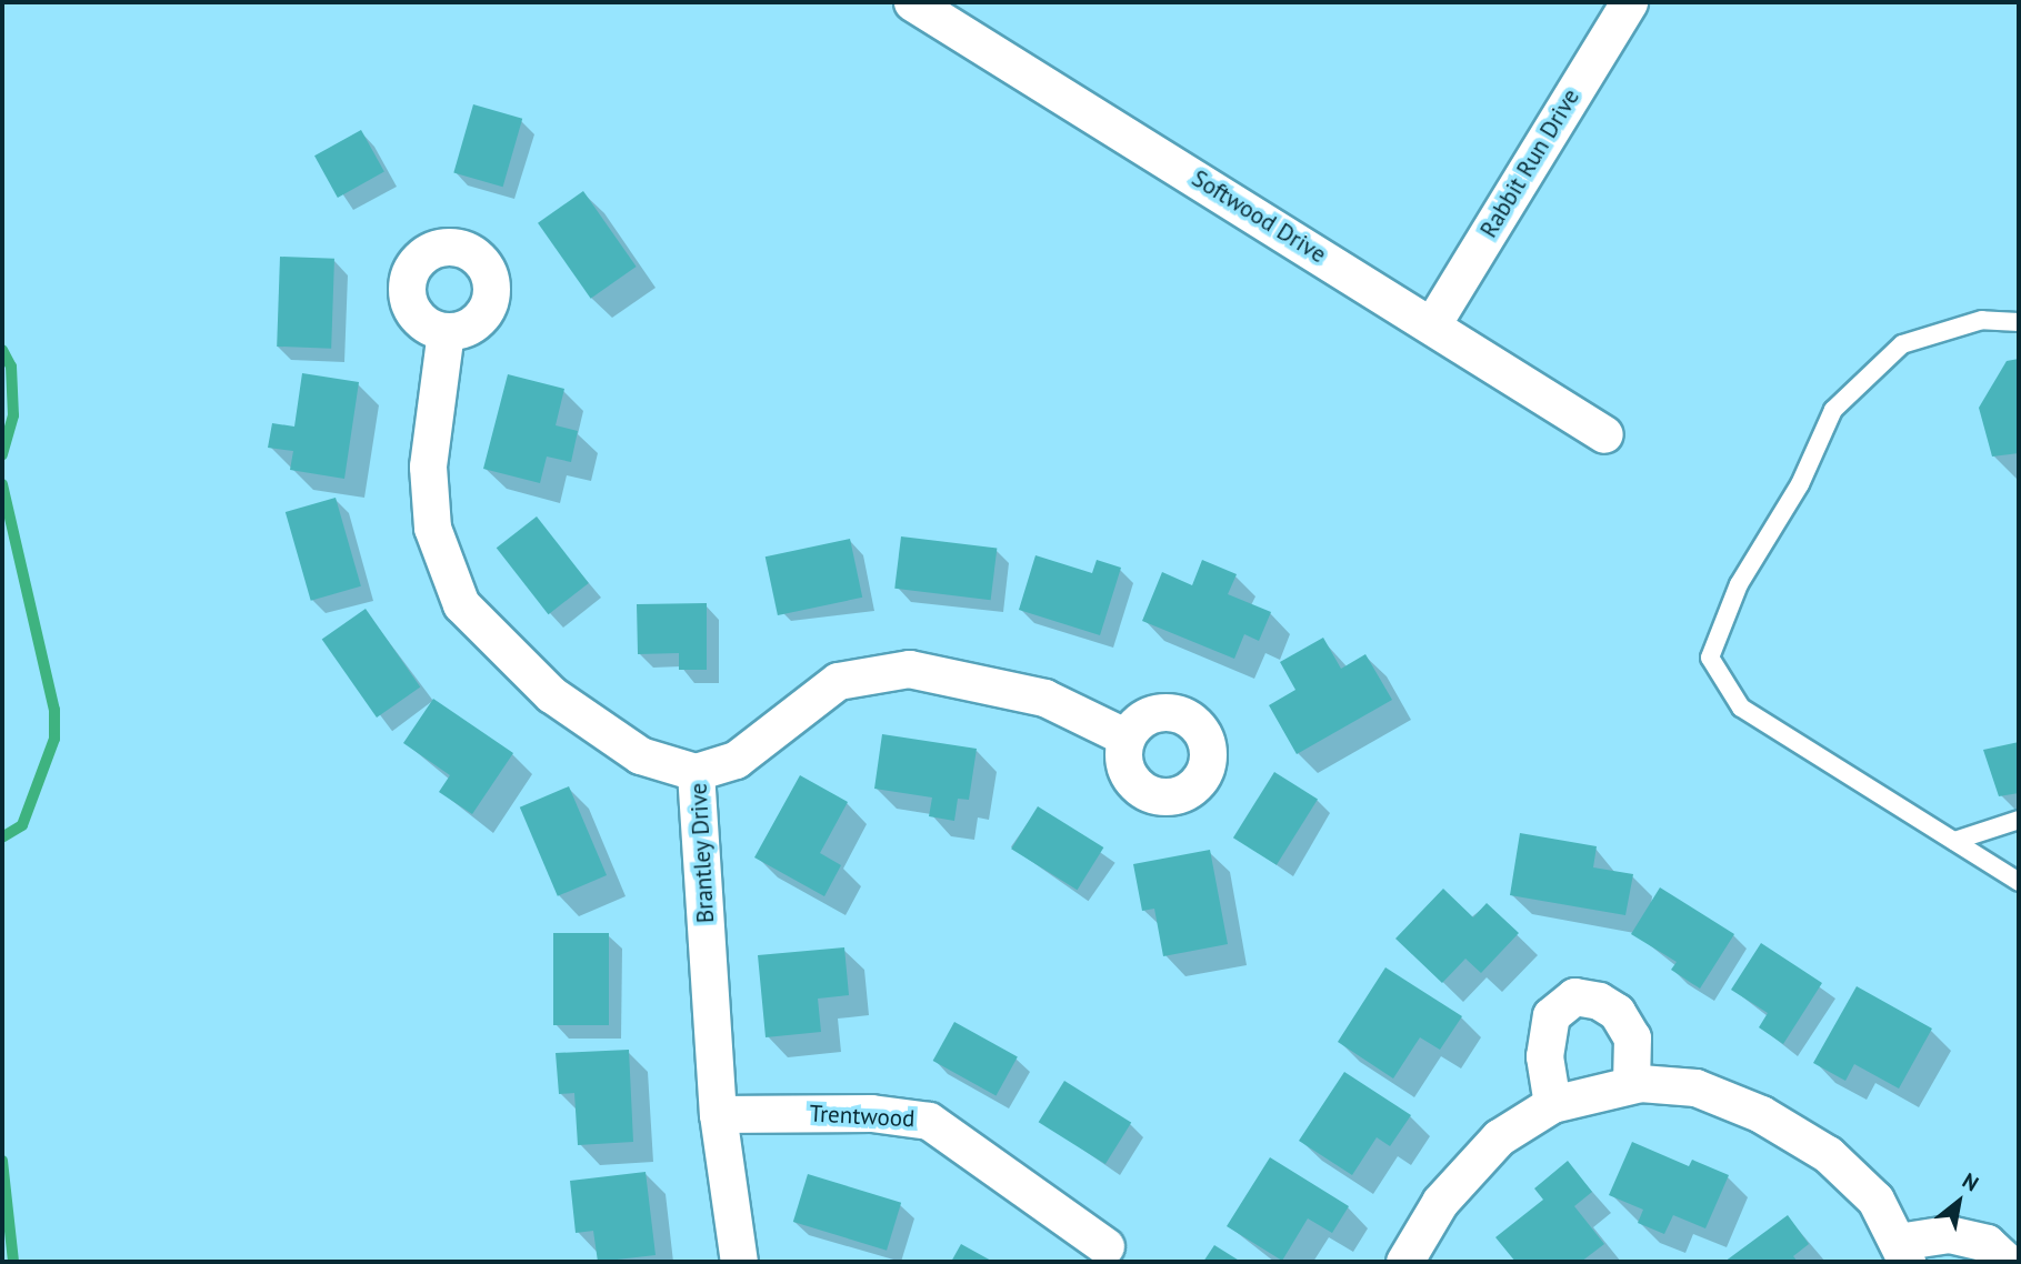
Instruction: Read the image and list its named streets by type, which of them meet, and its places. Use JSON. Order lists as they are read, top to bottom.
{
  "streets": {
    "street": [
      "Rabbit Run Drive",
      "Softwood Drive",
      "Brantley Drive",
      "Trentwood"
    ]
  },
  "crossings": [
    ["Rabbit Run Drive", "Softwood Drive"],
    ["Brantley Drive", "Trentwood"]
  ],
  "north": "top right"
}
